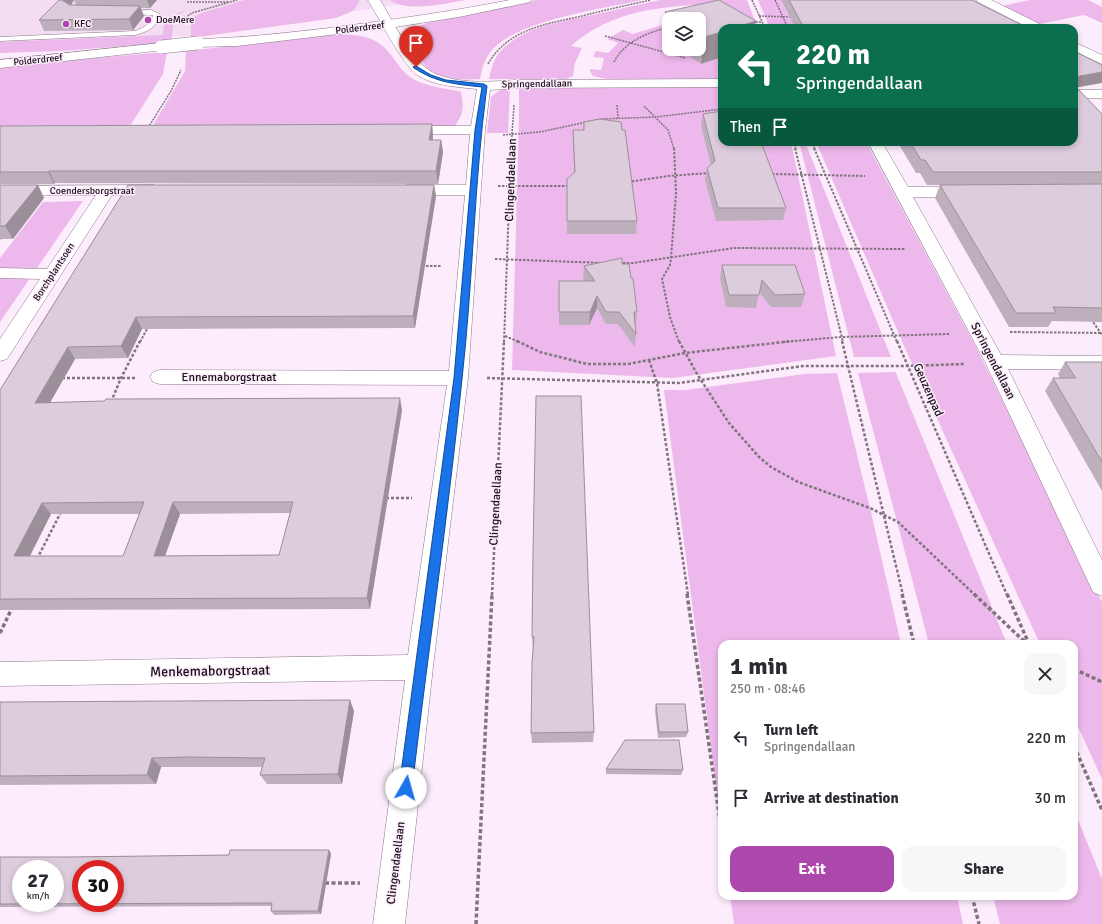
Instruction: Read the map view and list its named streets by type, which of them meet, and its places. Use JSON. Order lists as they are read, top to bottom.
{
  "streets": {
    "street": [
      "Polderdreef",
      "Springendallaan",
      "Clingendaellaan",
      "Coendersborgstraat",
      "Borchplantsoen",
      "Ennemaborgstraat",
      "Menkemaborgstraat"
    ],
    "path": ["Geuzenpad"]
  },
  "crossings": [
    ["Polderdreef", "Springendallaan"],
    ["Springendallaan", "Clingendaellaan"],
    ["Clingendaellaan", "Ennemaborgstraat"],
    ["Clingendaellaan", "Menkemaborgstraat"],
    ["Coendersborgstraat", "Borchplantsoen"]
  ],
  "places": ["DoeMere", "KFC"],
  "page": {
    "turn": ["220 m", "Springendallaan"],
    "then": "Then",
    "heading": ["1 min", "250 m · 08:46"],
    "list": [
      {
        "name": "Turn left",
        "note": "Springendallaan",
        "value": "220 m"
      },
      {
        "name": "Arrive at destination",
        "value": "30 m"
      }
    ],
    "buttons": ["Exit", "Share"],
    "speed": "27 km/h",
    "limit": "30"
  }
}
